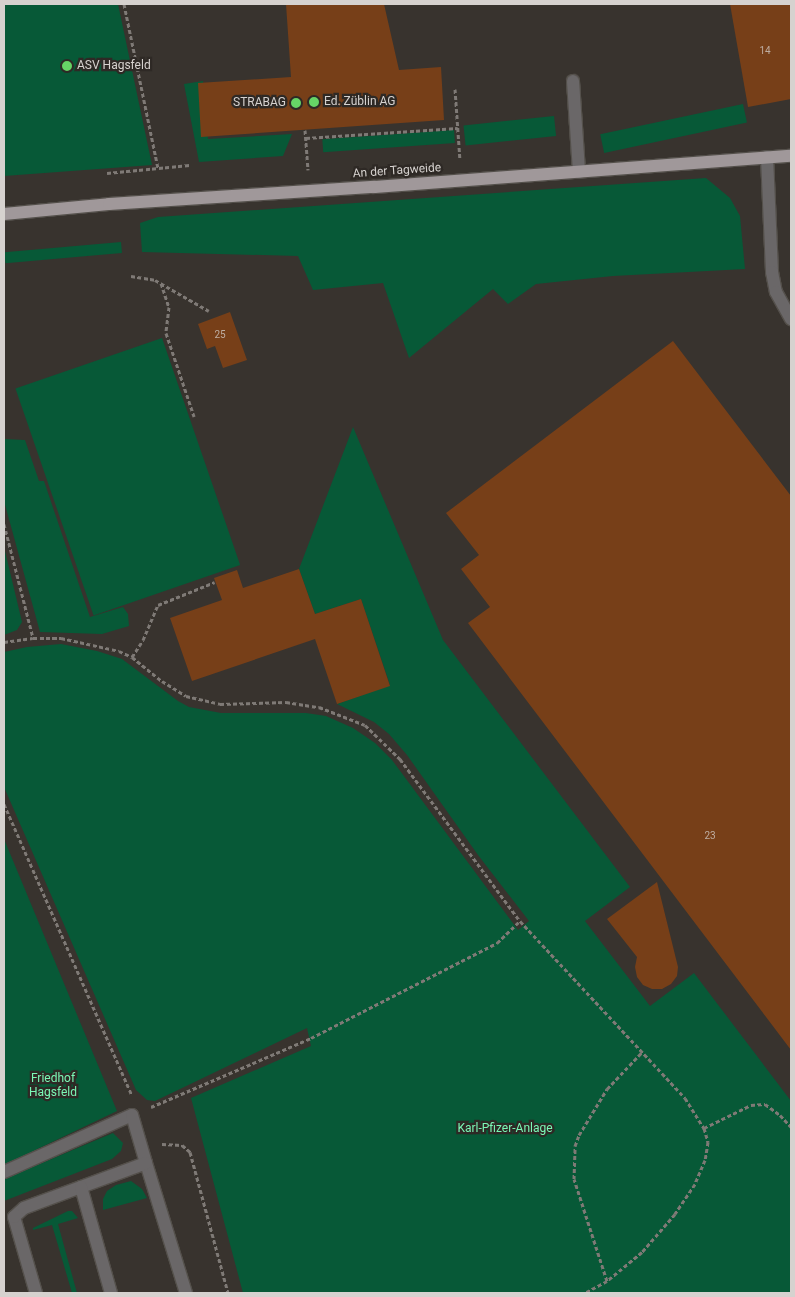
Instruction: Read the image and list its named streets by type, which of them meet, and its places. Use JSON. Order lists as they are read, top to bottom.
{
  "streets": {
    "main road": ["An der Tagweide"]
  },
  "parks": ["Friedhof Hagsfeld", "Karl-Pfizer-Anlage"],
  "places": ["ASV Hagsfeld", "Ed. Züblin AG", "STRABAG"],
  "house_numbers": ["14", "25", "23"]
}
